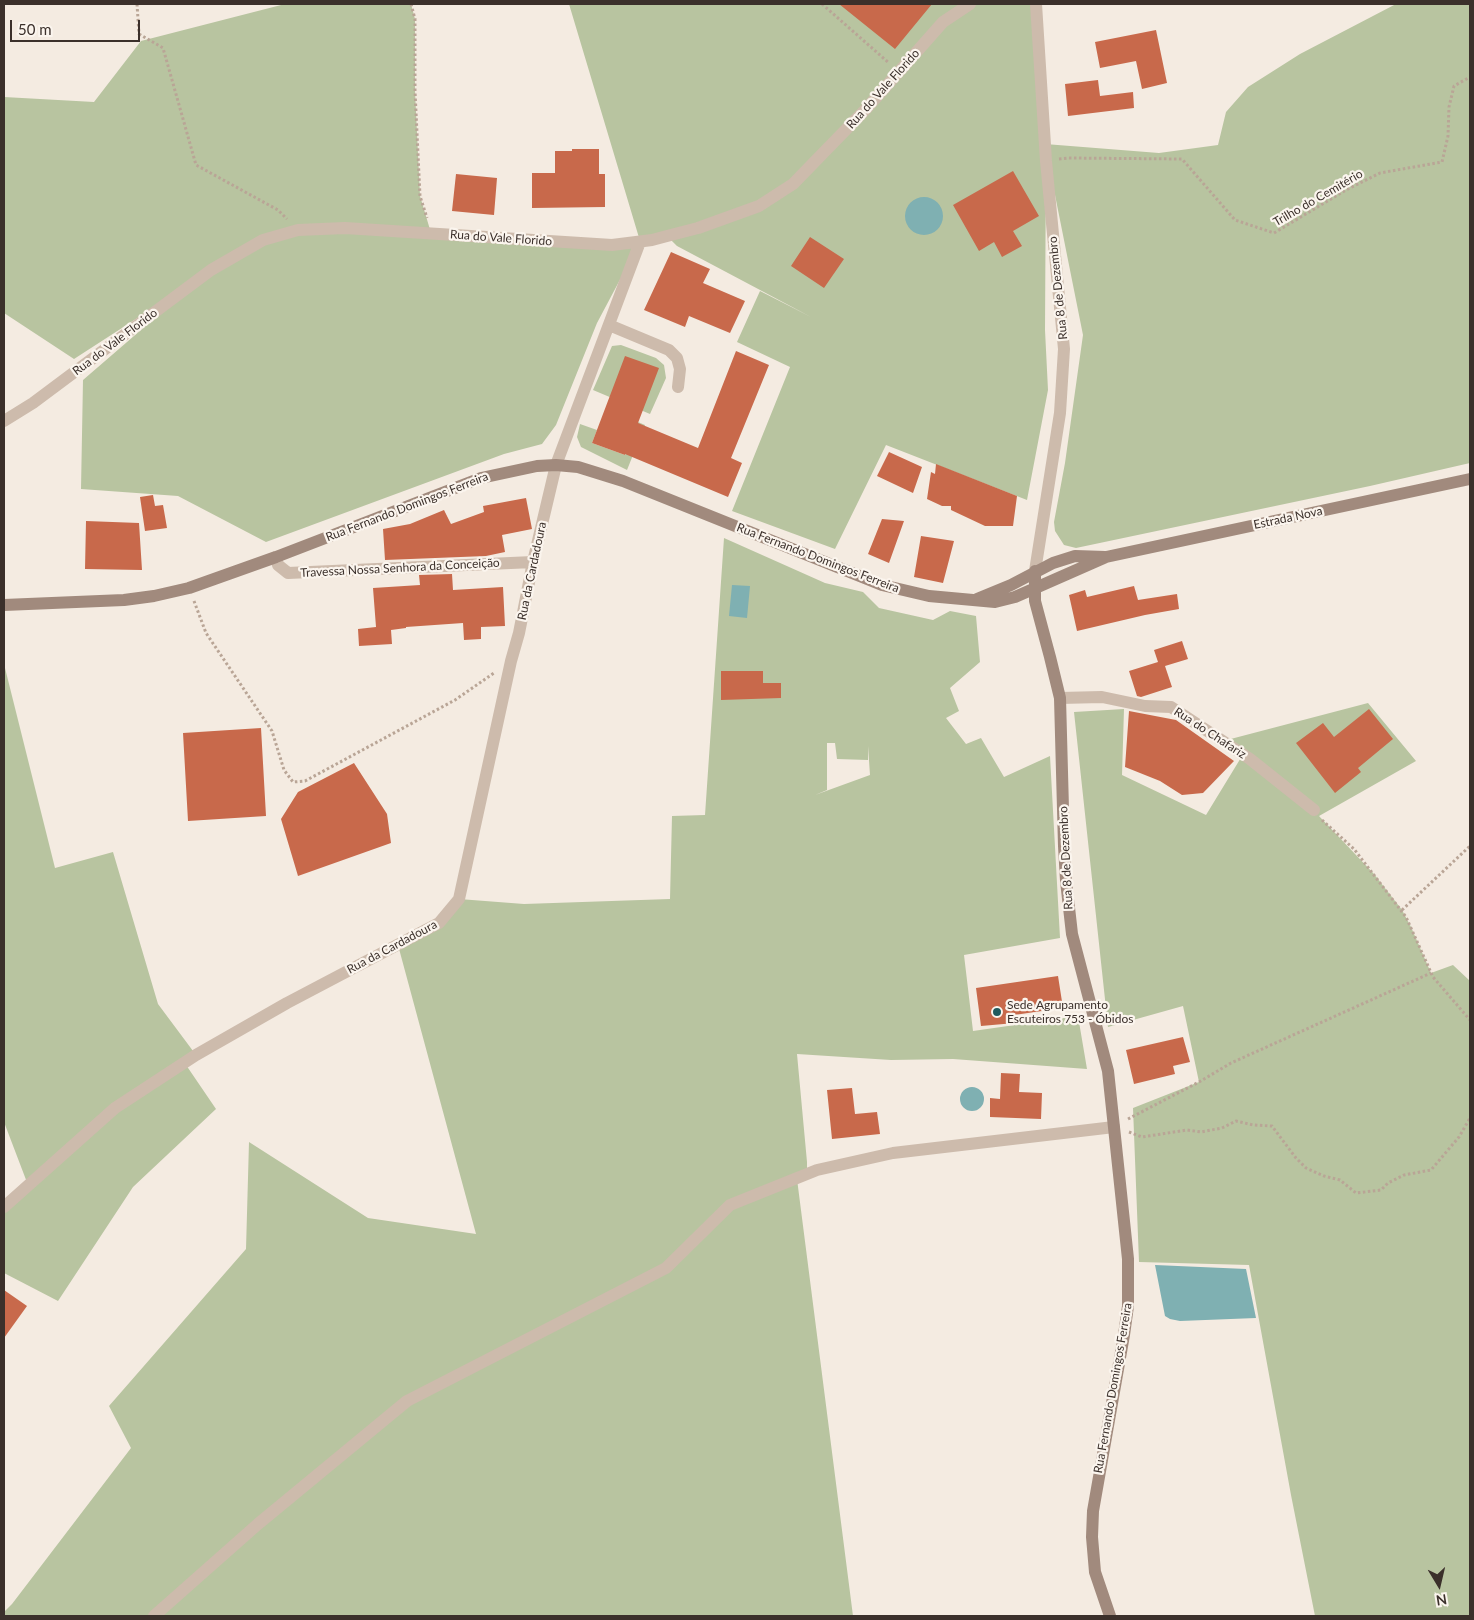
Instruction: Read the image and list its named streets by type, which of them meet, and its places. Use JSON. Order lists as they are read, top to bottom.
{
  "streets": {
    "street": [
      "Rua do Vale Florido",
      "Rua 8 de Dezembro",
      "Rua Fernando Domingos Ferreira",
      "Estrada Nova",
      "Travessa Nossa Senhora da Conceição",
      "Rua da Cardadoura",
      "Rua do Chafariz"
    ],
    "path": ["Trilho do Cemitério"]
  },
  "crossings": [
    ["Rua do Vale Florido", "Rua da Cardadoura"],
    ["Trilho do Cemitério", "Rua 8 de Dezembro"],
    ["Rua 8 de Dezembro", "Rua Fernando Domingos Ferreira"],
    ["Rua 8 de Dezembro", "Estrada Nova"],
    ["Rua 8 de Dezembro", "Rua do Chafariz"],
    ["Rua Fernando Domingos Ferreira", "Estrada Nova"],
    ["Rua Fernando Domingos Ferreira", "Travessa Nossa Senhora da Conceição"],
    ["Rua Fernando Domingos Ferreira", "Rua da Cardadoura"],
    ["Travessa Nossa Senhora da Conceição", "Rua da Cardadoura"]
  ],
  "places": ["Sede Agrupamento Escuteiros 753 - Óbidos"],
  "scale_bar": "50 m",
  "north": "bottom"
}
